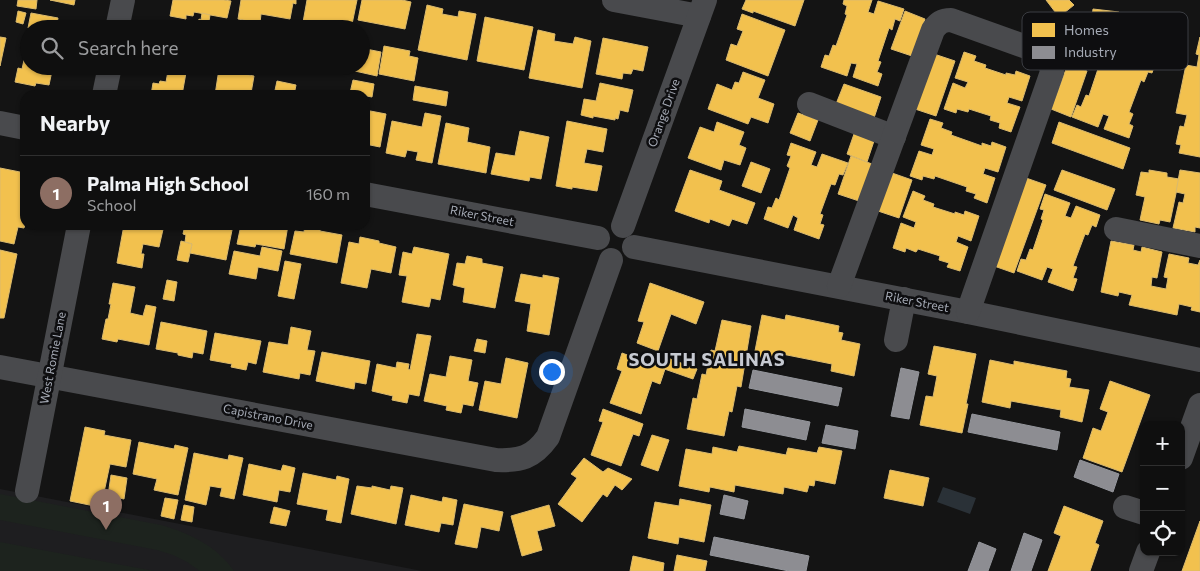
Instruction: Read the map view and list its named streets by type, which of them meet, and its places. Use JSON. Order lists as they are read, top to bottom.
{
  "streets": {
    "street": [
      "Orange Drive",
      "Riker Street",
      "West Romie Lane",
      "Capistrano Drive"
    ]
  },
  "crossings": [
    ["Orange Drive", "Riker Street"],
    ["Orange Drive", "Capistrano Drive"],
    ["Riker Street", "Capistrano Drive"],
    ["West Romie Lane", "Capistrano Drive"]
  ],
  "districts": ["SOUTH SALINAS"],
  "legend": ["Homes", "Industry"],
  "page": {
    "search": "Search here",
    "heading": "Nearby",
    "list": [
      {
        "mark": "1",
        "name": "Palma High School",
        "note": "School",
        "value": "160 m"
      }
    ],
    "map_buttons": ["+", "−"],
    "pins": "1"
  }
}
